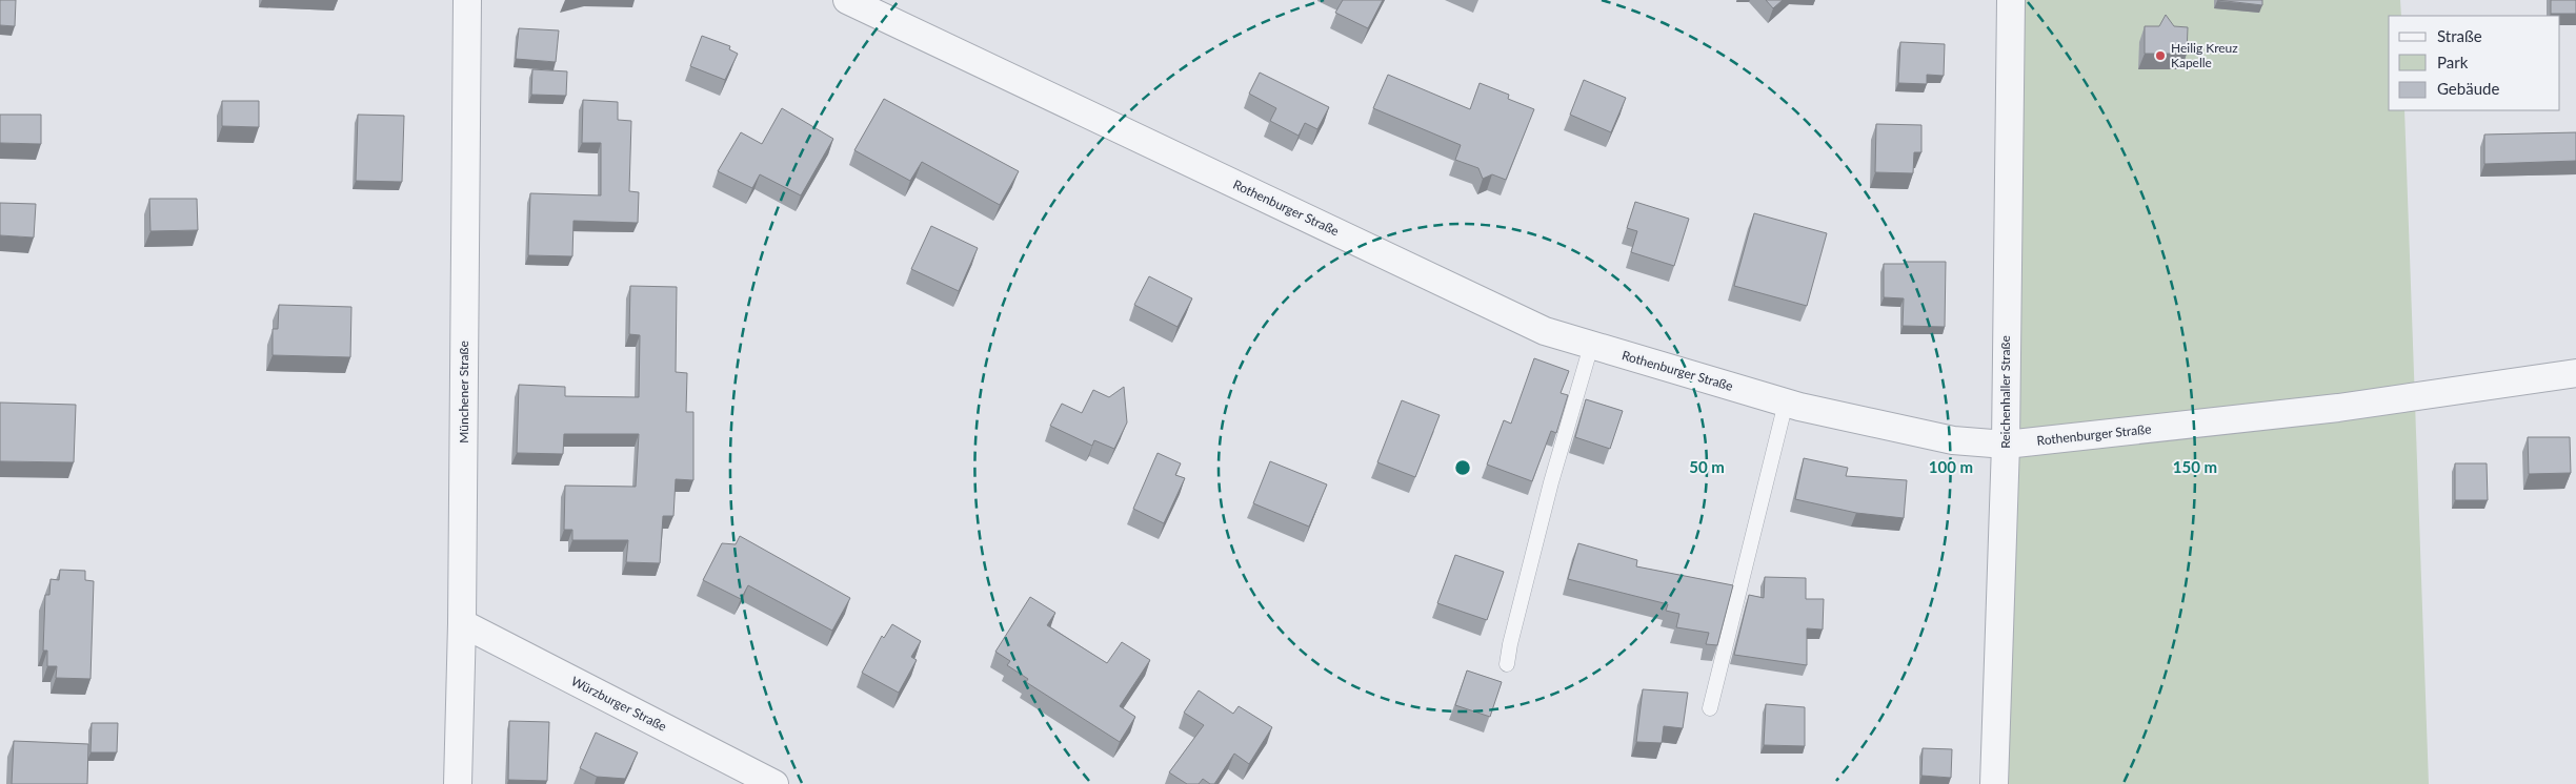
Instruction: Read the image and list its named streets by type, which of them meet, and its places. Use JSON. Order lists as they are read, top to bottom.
{
  "streets": {
    "street": [
      "Rothenburger Straße",
      "Münchener Straße",
      "Reichenhaller Straße",
      "Würzburger Straße"
    ]
  },
  "crossings": [
    ["Rothenburger Straße", "Reichenhaller Straße"],
    ["Münchener Straße", "Würzburger Straße"]
  ],
  "places": ["Heilig Kreuz Kapelle"],
  "legend": ["Straße", "Park", "Gebäude"],
  "rings": ["50 m", "100 m", "150 m"]
}
